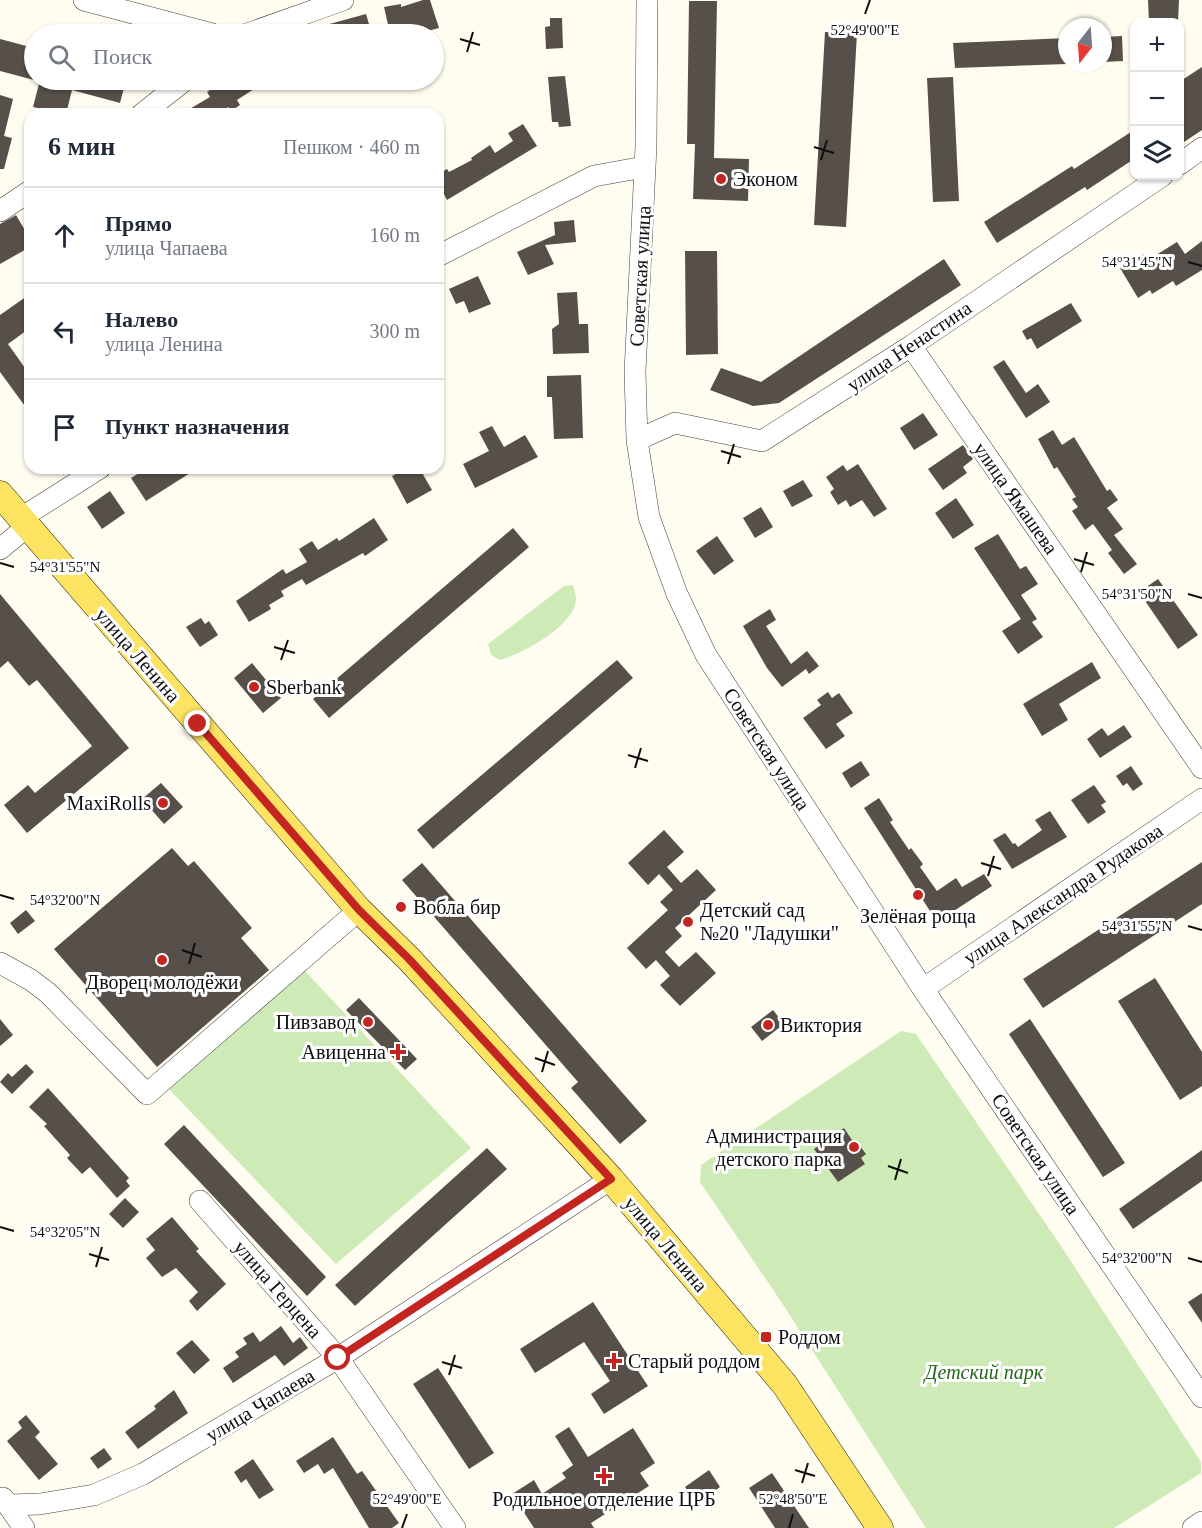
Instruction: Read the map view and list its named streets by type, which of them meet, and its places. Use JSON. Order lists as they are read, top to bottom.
{
  "streets": {
    "main road": ["улица Ленина"],
    "street": [
      "Советская улица",
      "улица Ненастина",
      "улица Ямашева",
      "улица Александра Рудакова",
      "улица Герцена",
      "улица Чапаева"
    ]
  },
  "crossings": [
    ["Советская улица", "улица Ненастина"],
    ["Советская улица", "улица Александра Рудакова"],
    ["улица Ненастина", "улица Ямашева"],
    ["улица Ленина", "улица Чапаева"],
    ["улица Герцена", "улица Чапаева"]
  ],
  "parks": ["Детский парк"],
  "places": {
    "other": [
      "Эконом",
      "Sberbank",
      "MaxiRolls",
      "Зелёная роща",
      "Вобла бир",
      "Детский сад №20 \"Ладушки\"",
      "Дворец молодёжи",
      "Пивзавод",
      "Виктория",
      "Администрация детского парка"
    ],
    "health": ["Авиценна", "Старый роддом", "Родильное отделение ЦРБ"],
    "transit": ["Роддом"]
  },
  "north": "bottom",
  "page": {
    "map_buttons": ["+", "−"],
    "search": "Поиск",
    "heading": ["6 мин", "Пешком · 460 m"],
    "list": [
      ["Прямо", "улица Чапаева", "160 m"],
      ["Налево", "улица Ленина", "300 m"],
      "Пункт назначения"
    ]
  },
  "coordinates": [
    "52°49'00\"E",
    "54°31'45\"N",
    "54°31'55\"N",
    "54°31'50\"N",
    "54°32'00\"N",
    "54°32'05\"N",
    "52°48'50\"E"
  ]
}
